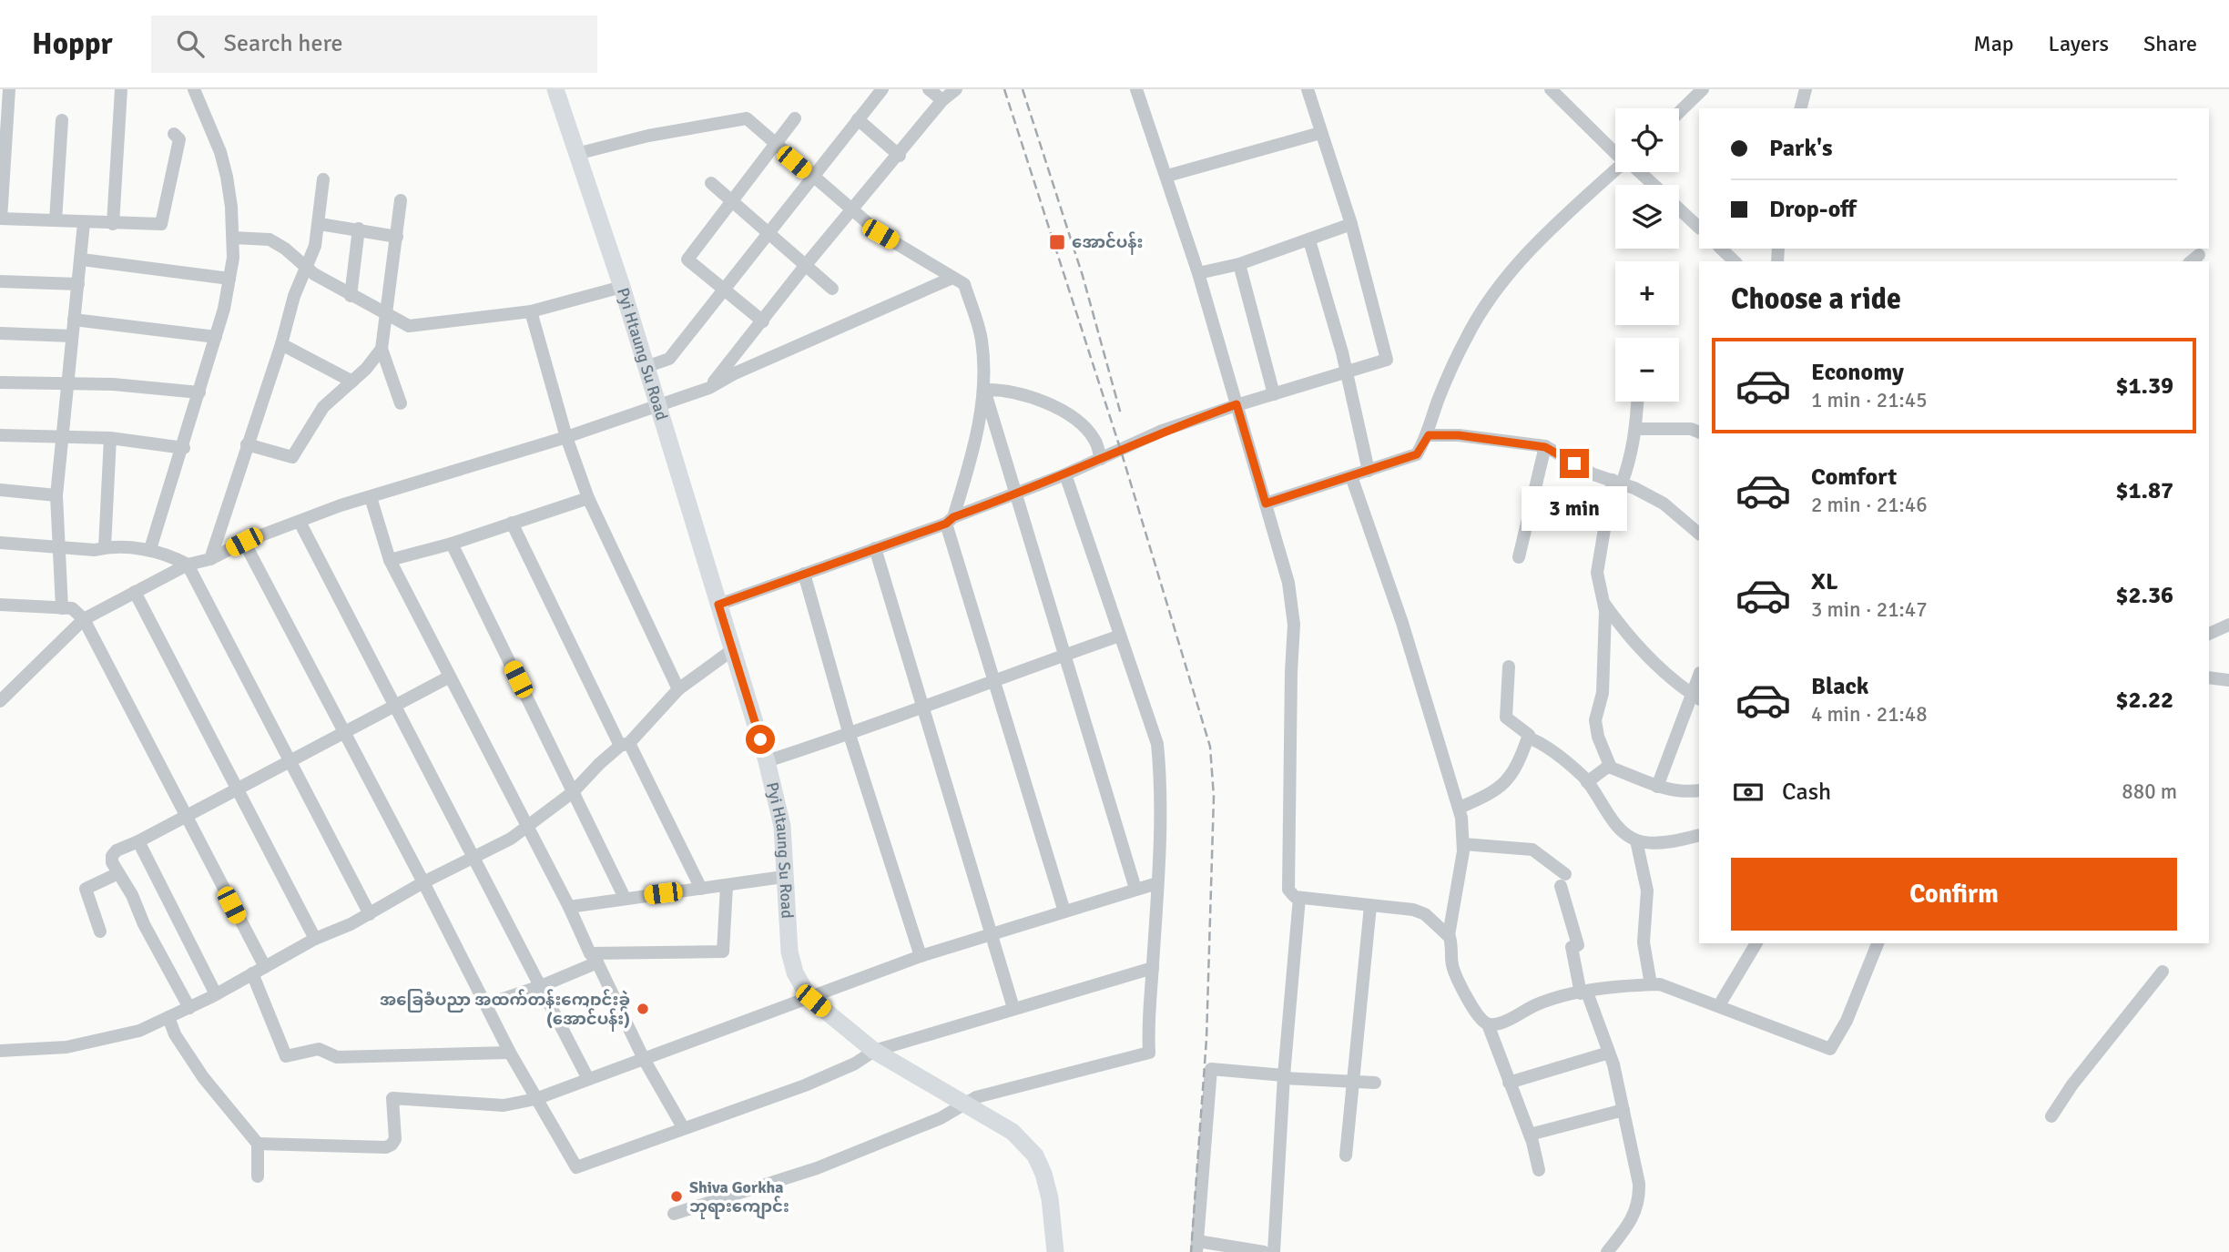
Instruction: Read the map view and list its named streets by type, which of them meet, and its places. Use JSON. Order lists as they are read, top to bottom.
{
  "streets": {
    "highway": ["Pyi Htaung Su Road"]
  },
  "places": {
    "transit": ["အောင်ပန်း"],
    "other": ["အခြေခံပညာ အထက်တန်းကျောင်းခွဲ (အောင်ပန်း)", "Shiva Gorkha ဘုရားကျောင်း"]
  },
  "page": {
    "header": "Hoppr",
    "search": "Search here",
    "nav": ["Map", "Layers", "Share"],
    "map_buttons": ["+", "−"],
    "banner": ["Park's", "Drop-off"],
    "heading": "Choose a ride",
    "list": [
      {
        "name": "Economy",
        "note": "1 min · 21:45",
        "value": "$1.39"
      },
      {
        "name": "Comfort",
        "note": "2 min · 21:46",
        "value": "$1.87"
      },
      {
        "name": "XL",
        "note": "3 min · 21:47",
        "value": "$2.36"
      },
      {
        "name": "Black",
        "note": "4 min · 21:48",
        "value": "$2.22"
      }
    ],
    "bubble": "3 min",
    "pay": ["Cash", "880 m"],
    "buttons": "Confirm"
  }
}
